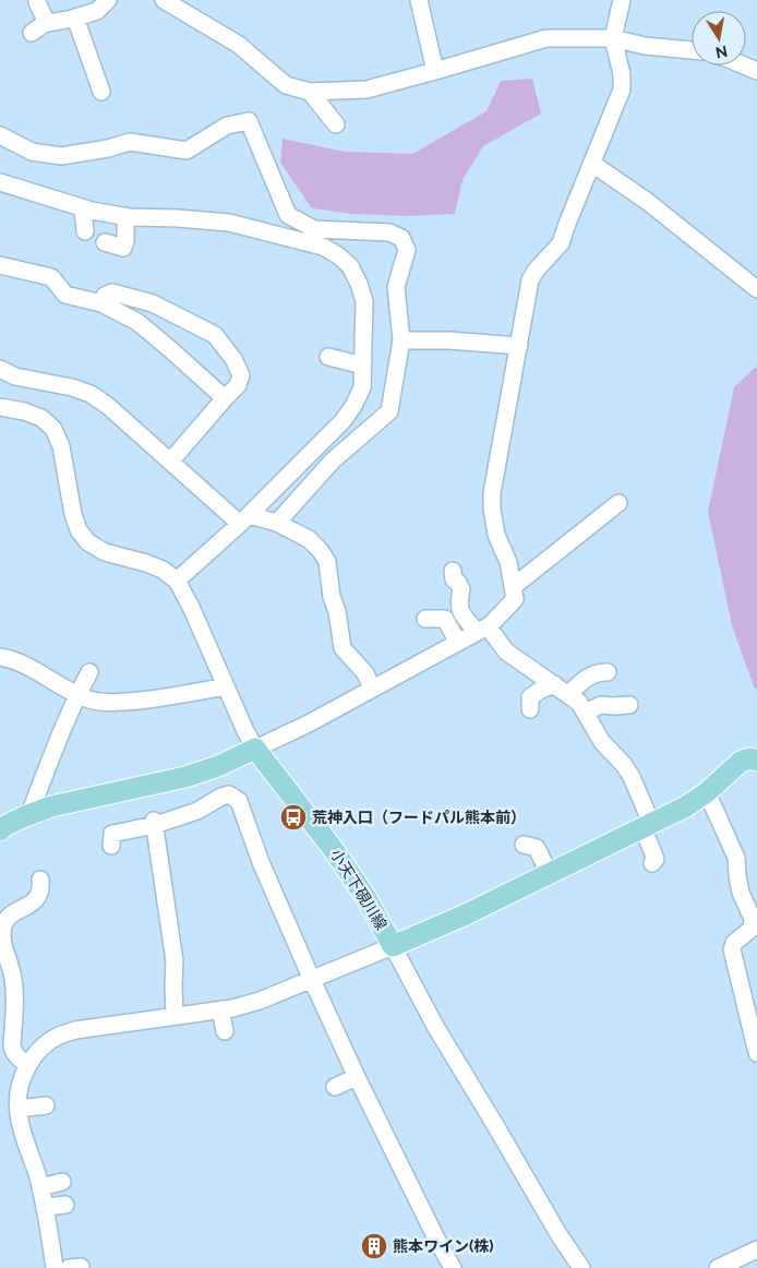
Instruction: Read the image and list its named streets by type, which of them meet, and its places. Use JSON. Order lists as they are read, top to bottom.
{
  "streets": {
    "main road": ["小天下硯川線"]
  },
  "places": {
    "bus stop": ["荒神入口（フードパル熊本前）"],
    "building": ["熊本ワイン(株)"]
  },
  "north": "bottom"
}
